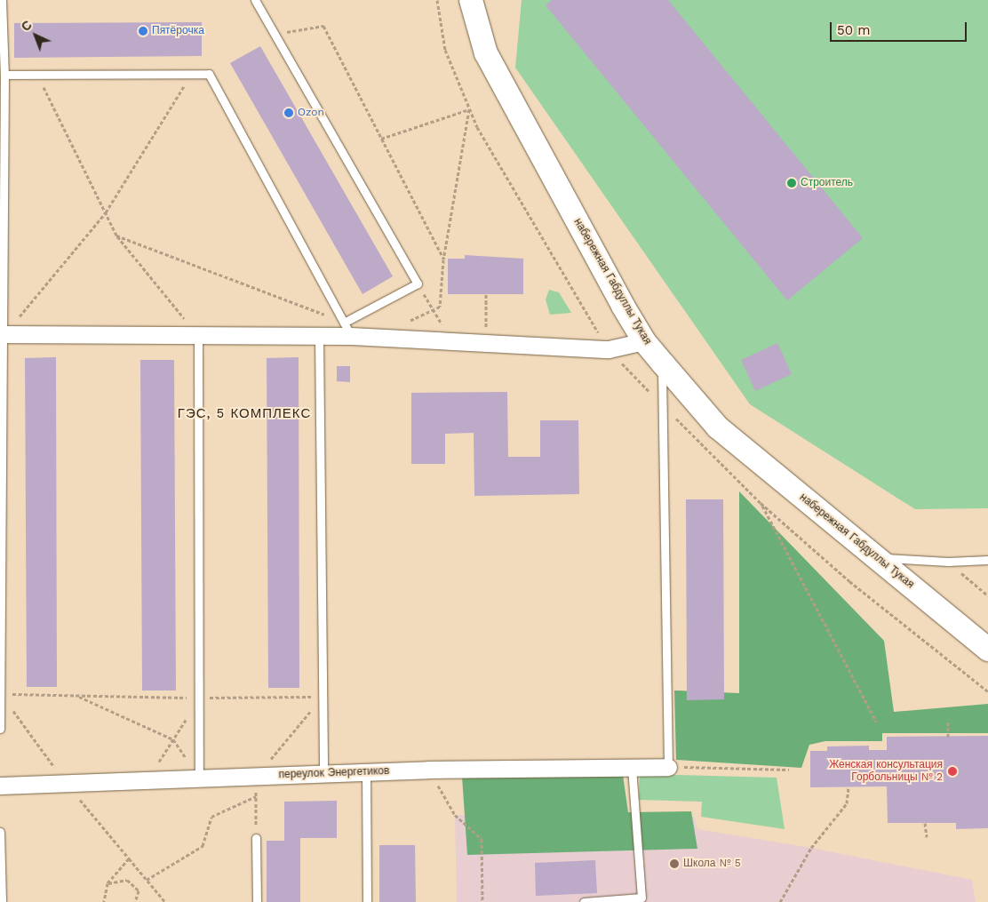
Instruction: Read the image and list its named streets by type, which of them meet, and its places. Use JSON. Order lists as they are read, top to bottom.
{
  "streets": {
    "main road": ["набережная Габдуллы Тукая"],
    "street": ["переулок Энергетиков"]
  },
  "districts": ["ГЭС, 5 КОМПЛЕКС"],
  "places": [
    "Пятёрочка",
    "Ozon",
    "Строитель",
    "Женская консультация Горбольницы № 2",
    "Школа № 5"
  ],
  "scale_bar": "50 m",
  "north": "top left"
}
